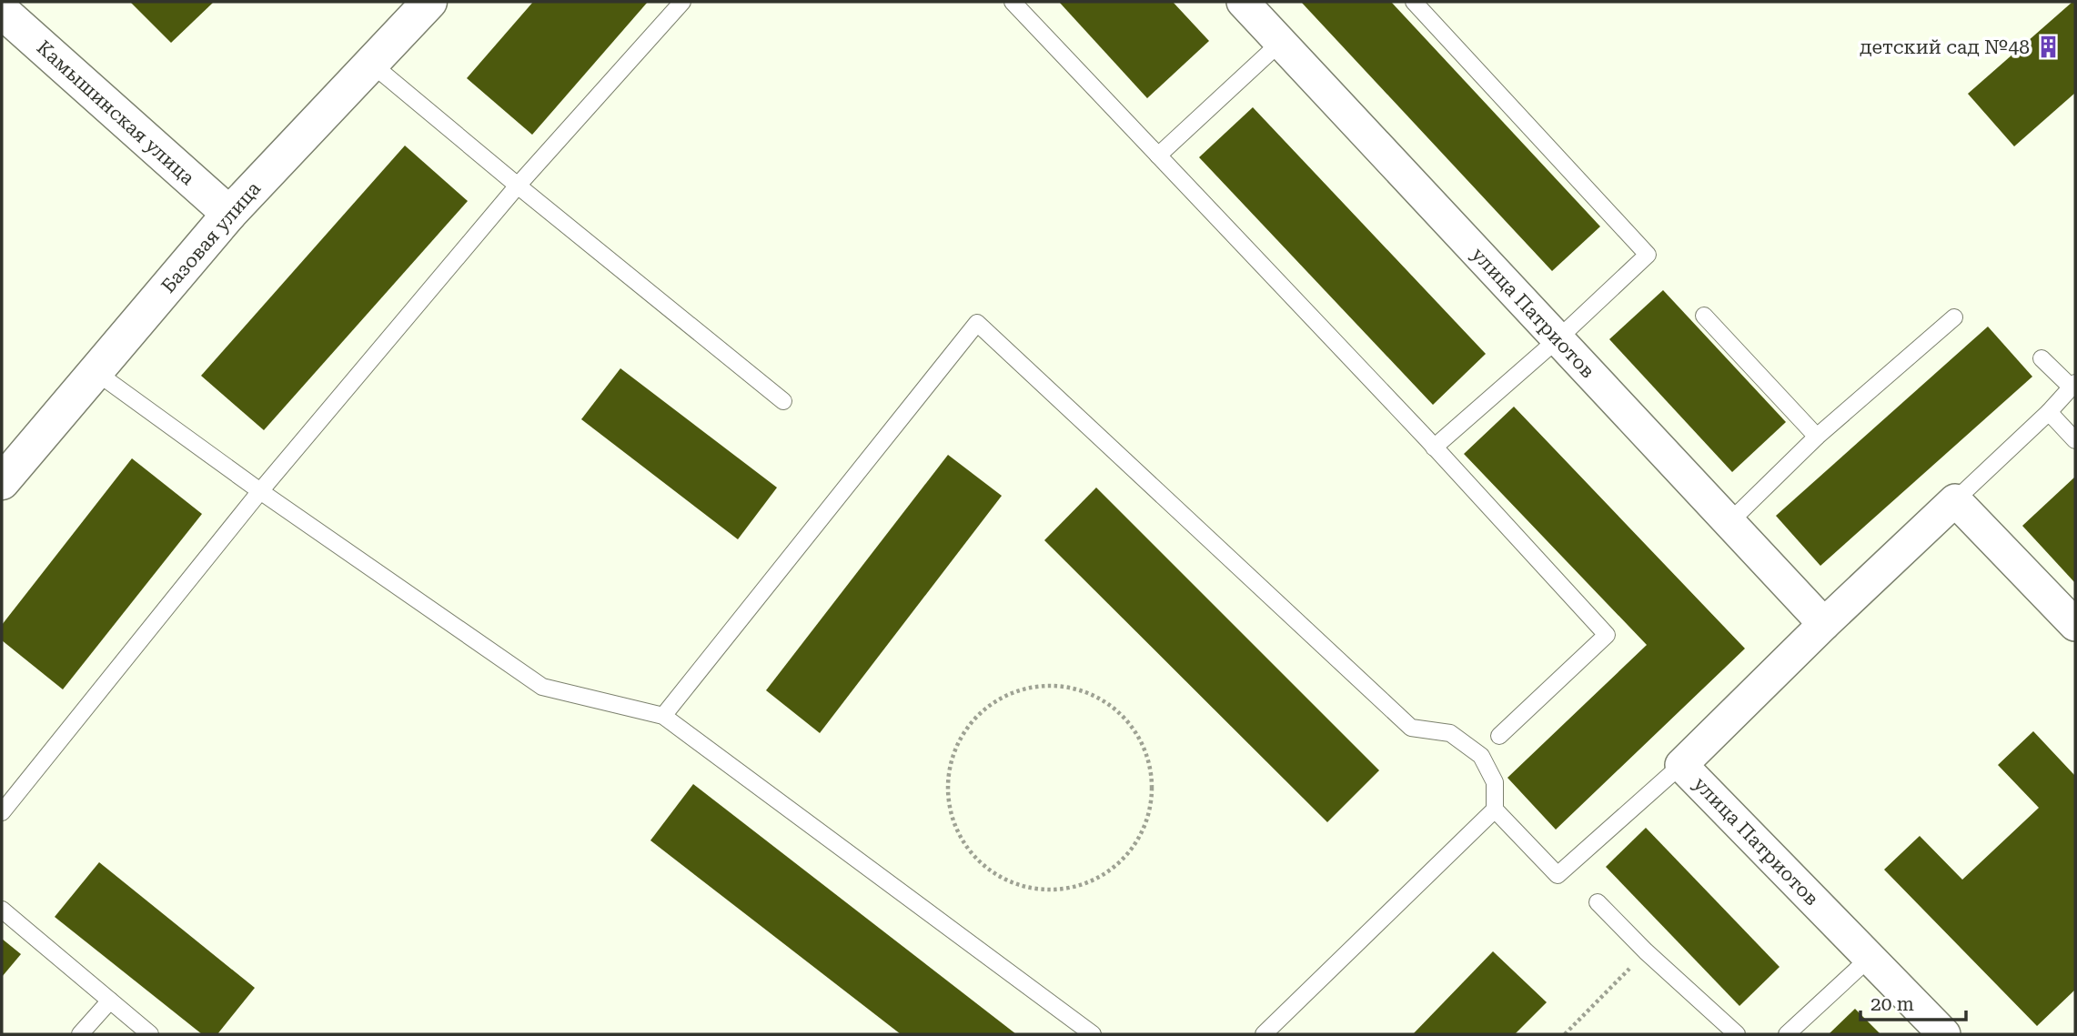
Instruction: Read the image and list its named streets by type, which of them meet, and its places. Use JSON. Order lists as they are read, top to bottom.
{
  "streets": {
    "main road": ["Камышинская улица", "Базовая улица"],
    "street": ["улица Патриотов"]
  },
  "crossings": [
    ["Камышинская улица", "Базовая улица"]
  ],
  "places": {
    "building": ["детский сад №48"]
  },
  "scale_bar": "20 m"
}
